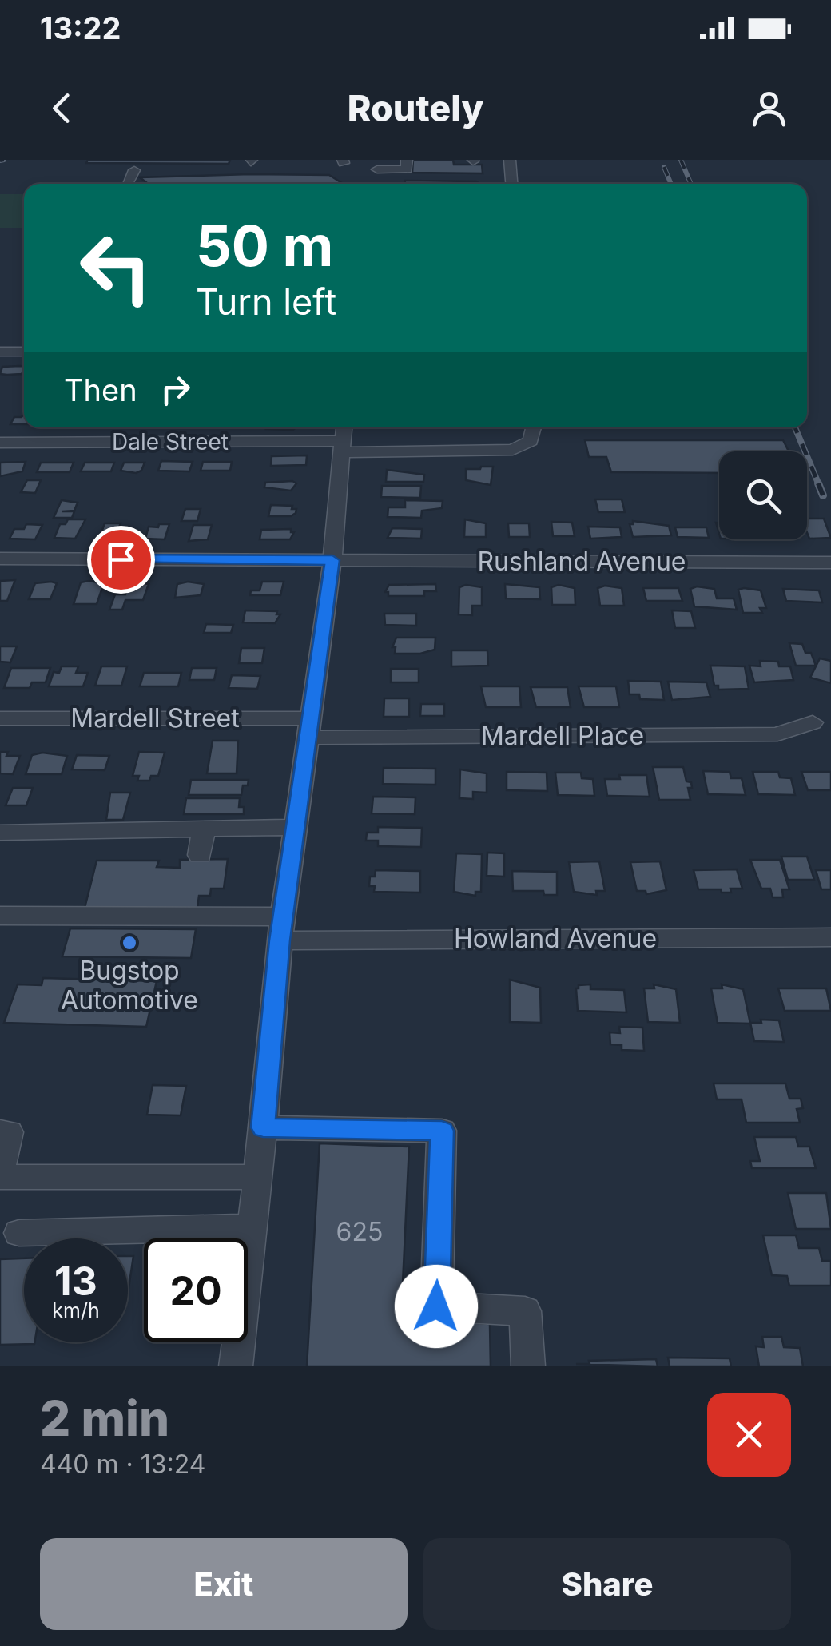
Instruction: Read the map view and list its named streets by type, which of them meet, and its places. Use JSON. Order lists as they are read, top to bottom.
{
  "streets": {
    "street": [
      "Dale Street",
      "Rushland Avenue",
      "Mardell Street",
      "Mardell Place",
      "Howland Avenue"
    ]
  },
  "crossings": [
    ["Mardell Street", "Mardell Place"]
  ],
  "places": ["Bugstop Automotive"],
  "house_numbers": ["625"],
  "page": {
    "status": "13:22",
    "header": "Routely",
    "turn": ["50 m", "Turn left"],
    "then": "Then",
    "speed": "13 km/h",
    "limit": "20",
    "heading": ["2 min", "440 m · 13:24"],
    "buttons": ["Exit", "Share"]
  }
}
